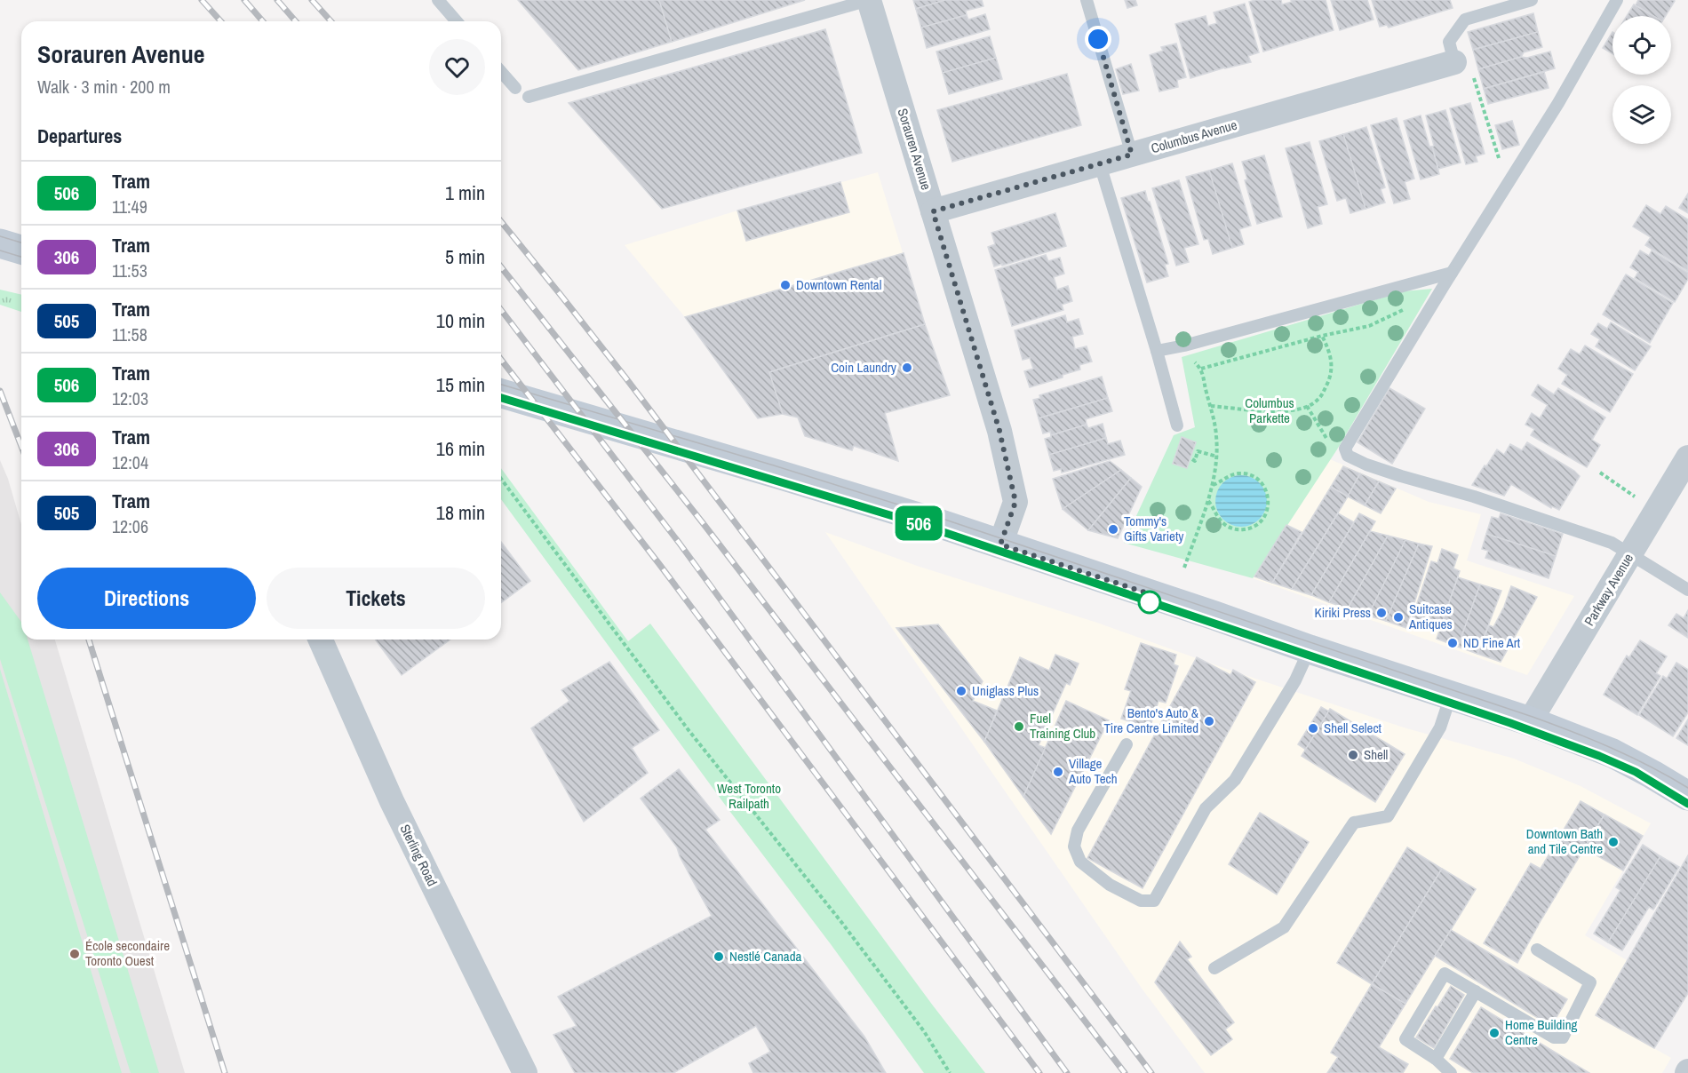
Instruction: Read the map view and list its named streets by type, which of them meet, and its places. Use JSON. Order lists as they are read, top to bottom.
{
  "streets": {
    "street": [
      "Columbus Avenue",
      "Sorauren Avenue",
      "Parkway Avenue",
      "Sterling Road"
    ]
  },
  "crossings": [
    ["Columbus Avenue", "Sorauren Avenue"]
  ],
  "parks": ["Columbus Parkette", "West Toronto Railpath"],
  "places": [
    "Downtown Rental",
    "Coin Laundry",
    "Tommy's Gifts Variety",
    "Kiriki Press",
    "Suitcase Antiques",
    "ND Fine Art",
    "Uniglass Plus",
    "Bento's Auto & Tire Centre Limited",
    "Fuel Training Club",
    "Shell Select",
    "Shell",
    "Village Auto Tech",
    "Downtown Bath and Tile Centre",
    "École secondaire Toronto Ouest",
    "Nestlé Canada",
    "Home Building Centre"
  ],
  "lines": ["tram line 506"],
  "page": {
    "on_map": "506",
    "heading": [
      ["Sorauren Avenue", "Walk · 3 min · 200 m"],
      "Departures"
    ],
    "list": [
      {
        "mark": "506",
        "name": "Tram",
        "note": "11:49",
        "value": "1 min"
      },
      {
        "mark": "306",
        "name": "Tram",
        "note": "11:53",
        "value": "5 min"
      },
      {
        "mark": "505",
        "name": "Tram",
        "note": "11:58",
        "value": "10 min"
      },
      {
        "mark": "506",
        "name": "Tram",
        "note": "12:03",
        "value": "15 min"
      },
      {
        "mark": "306",
        "name": "Tram",
        "note": "12:04",
        "value": "16 min"
      },
      {
        "mark": "505",
        "name": "Tram",
        "note": "12:06",
        "value": "18 min"
      }
    ],
    "buttons": ["Directions", "Tickets"]
  }
}
